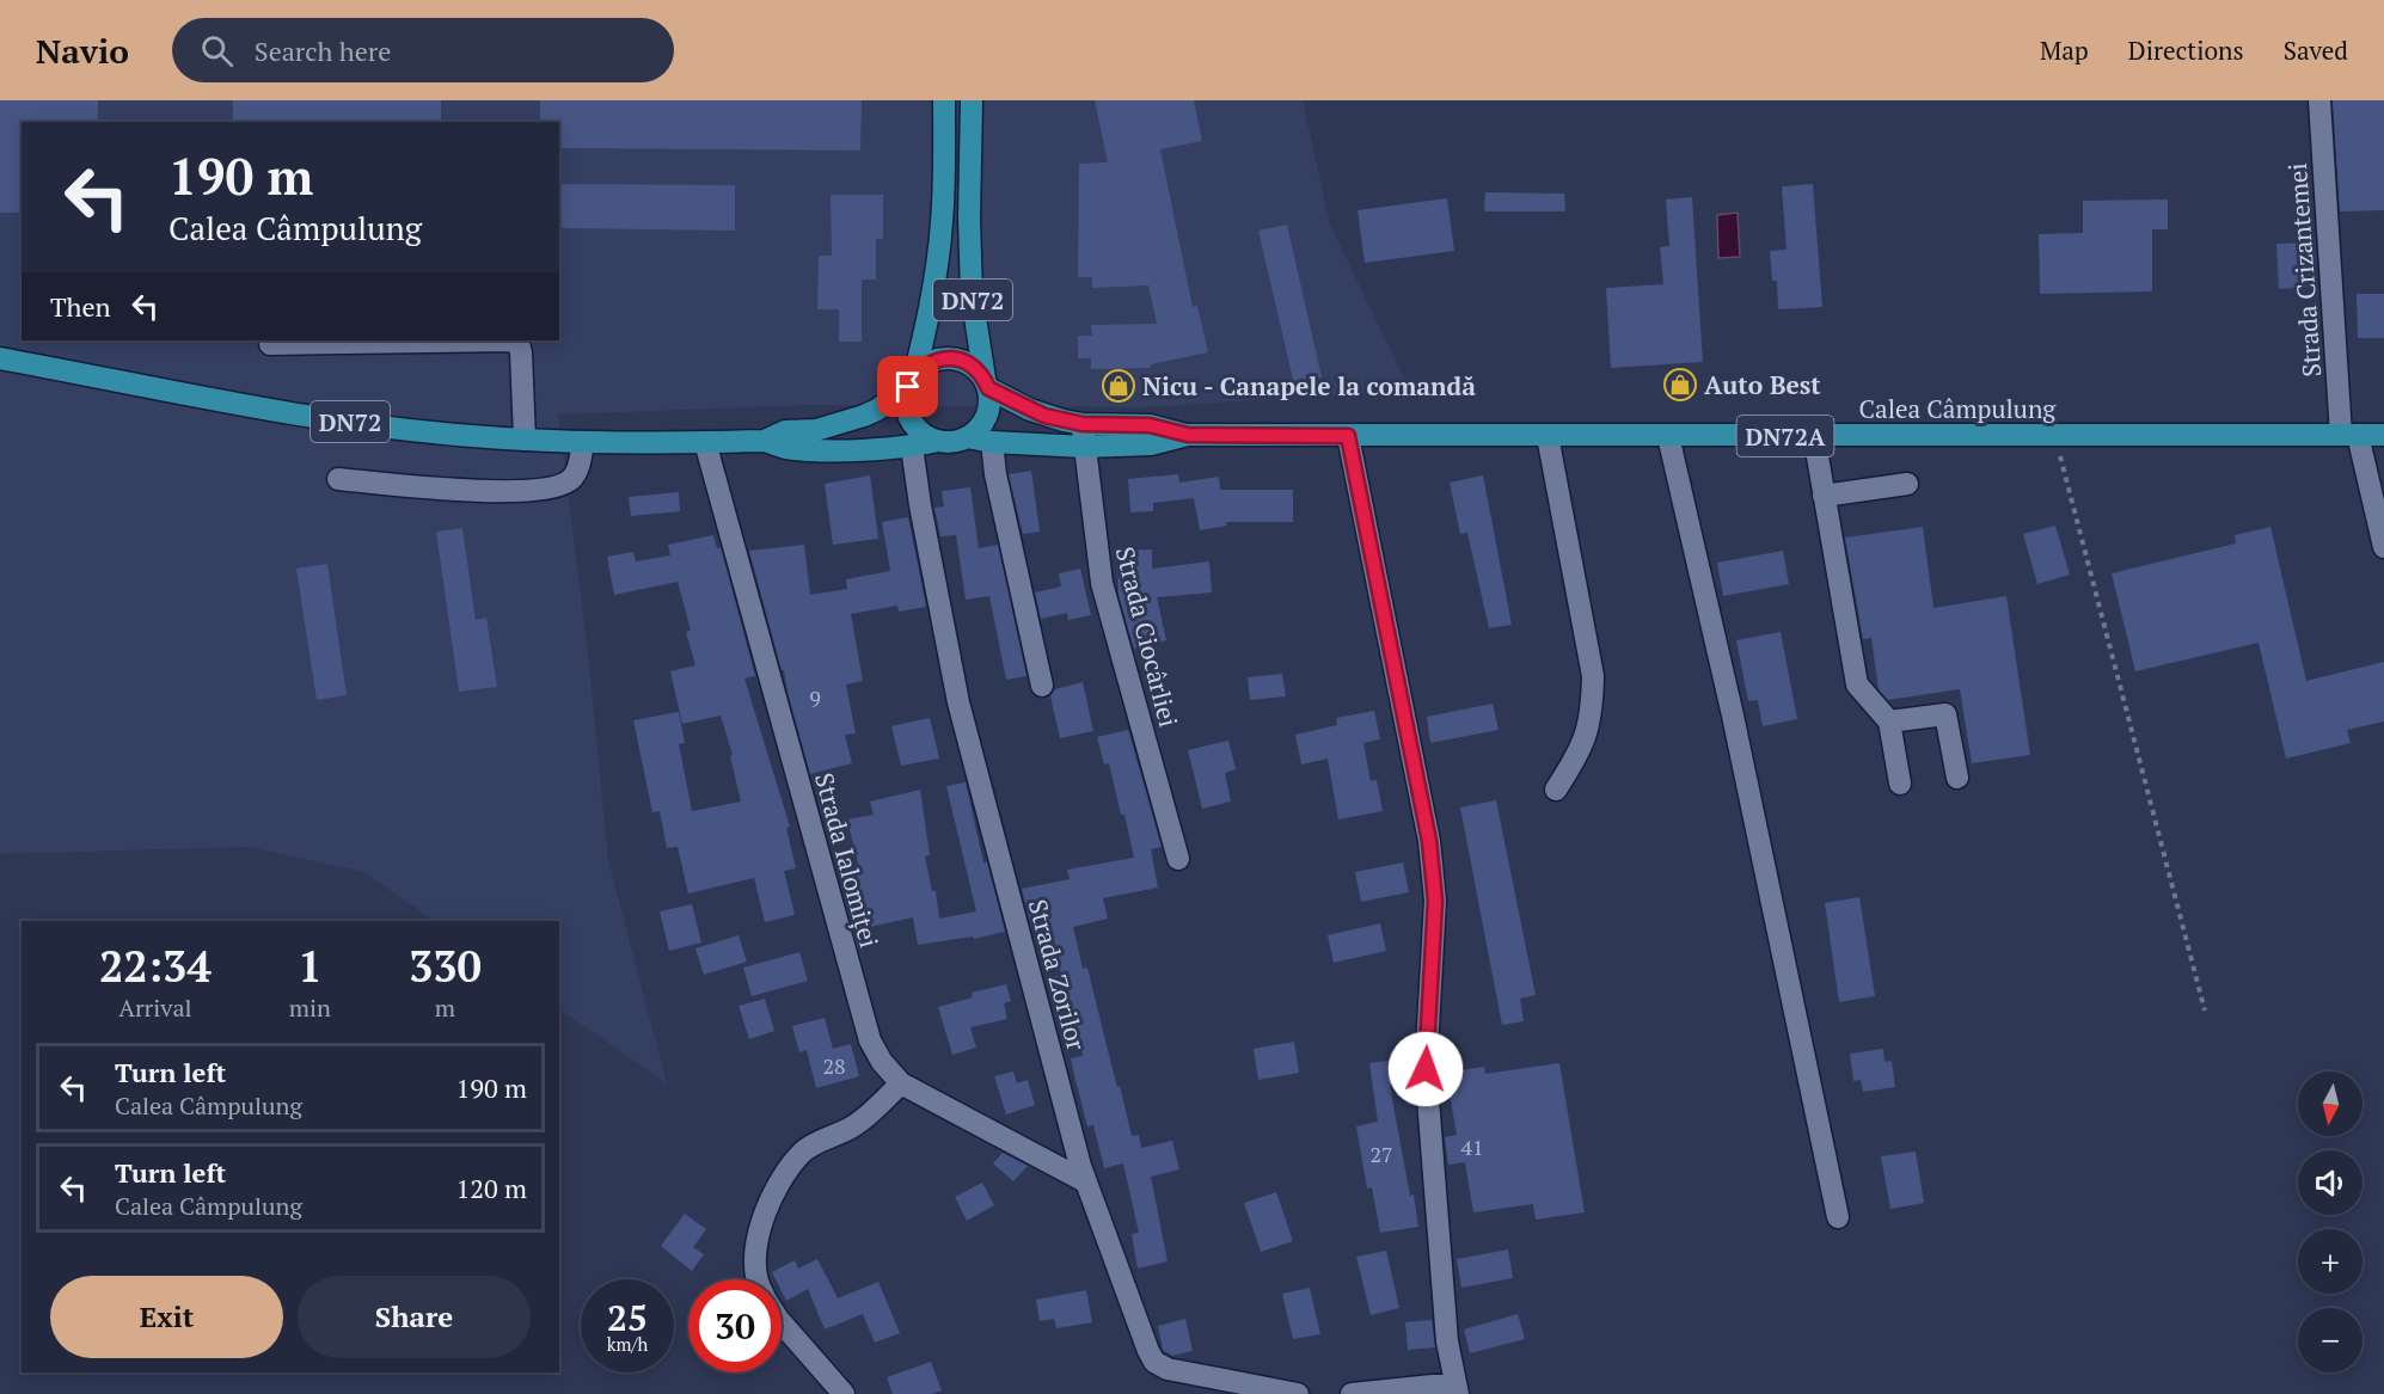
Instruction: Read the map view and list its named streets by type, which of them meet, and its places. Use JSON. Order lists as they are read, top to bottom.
{
  "streets": {
    "main road": ["DN72", "Calea Câmpulung", "DN72A"],
    "street": [
      "Strada Crizantemei",
      "Strada Ciocârliei",
      "Strada Ialomiței",
      "Strada Zorilor"
    ]
  },
  "crossings": [
    ["Strada Crizantemei", "Calea Câmpulung"],
    ["DN72", "Calea Câmpulung"],
    ["Calea Câmpulung", "Strada Ciocârliei"],
    ["Calea Câmpulung", "Strada Ialomiței"],
    ["Calea Câmpulung", "Strada Zorilor"],
    ["Strada Ialomiței", "Strada Zorilor"]
  ],
  "places": {
    "shop": ["Auto Best", "Nicu - Canapele la comandă"]
  },
  "house_numbers": [
    "9",
    "28",
    "41",
    "27"
  ],
  "north": "bottom",
  "page": {
    "header": "Navio",
    "search": "Search here",
    "nav": ["Map", "Directions", "Saved"],
    "turn": ["190 m", "Calea Câmpulung"],
    "then": "Then",
    "eta": [
      "22:34",
      "Arrival",
      "1",
      "min",
      "330",
      "m"
    ],
    "list": [
      {
        "name": "Turn left",
        "note": "Calea Câmpulung",
        "value": "190 m"
      },
      {
        "name": "Turn left",
        "note": "Calea Câmpulung",
        "value": "120 m"
      }
    ],
    "map_buttons": ["+", "−"],
    "buttons": ["Exit", "Share"],
    "speed": "25 km/h",
    "limit": "30"
  }
}
